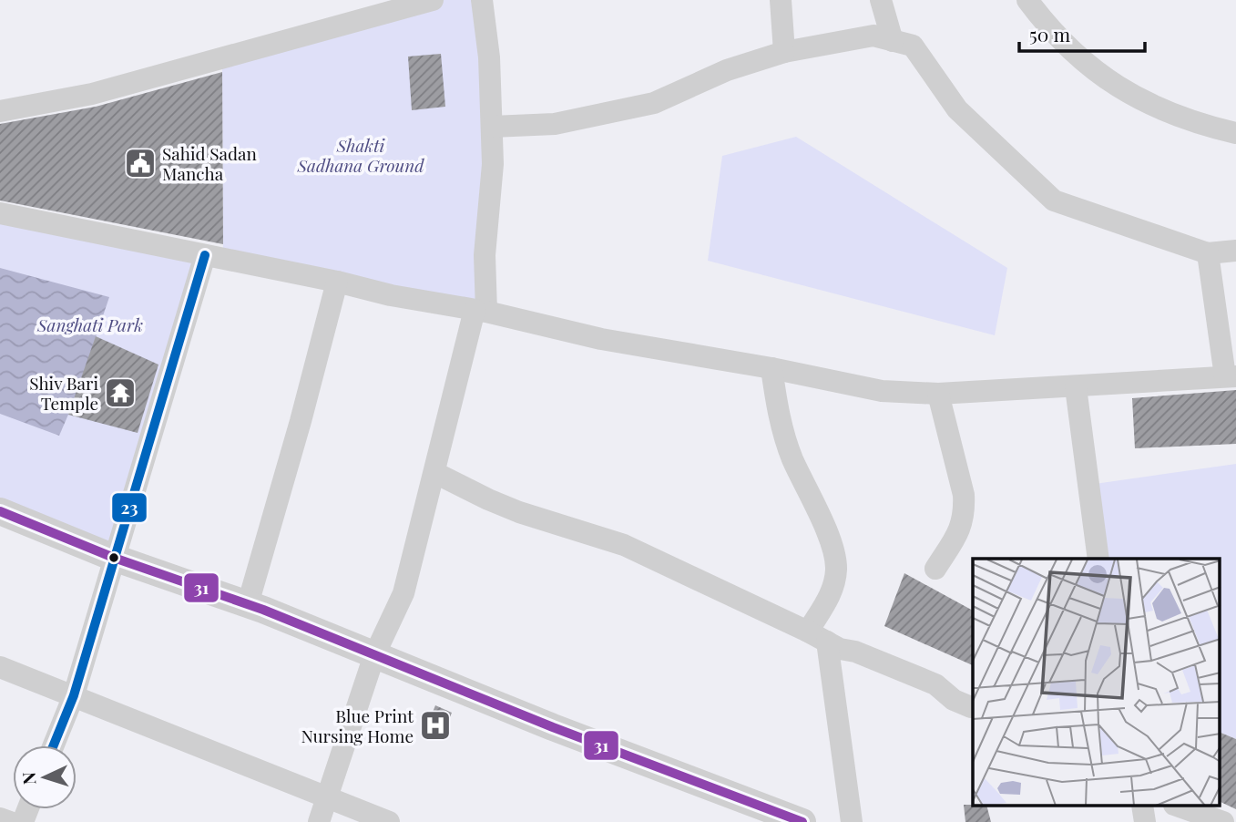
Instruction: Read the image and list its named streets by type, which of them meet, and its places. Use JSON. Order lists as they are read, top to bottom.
{
  "parks": ["Shakti Sadhana Ground", "Sanghati Park"],
  "places": {
    "public building": ["Sahid Sadan Mancha"],
    "temple": ["Shiv Bari Temple"],
    "hospital": ["Blue Print Nursing Home"]
  },
  "lines": ["transit line 23", "transit line 31"],
  "scale_bar": "50 m",
  "north": "left"
}
